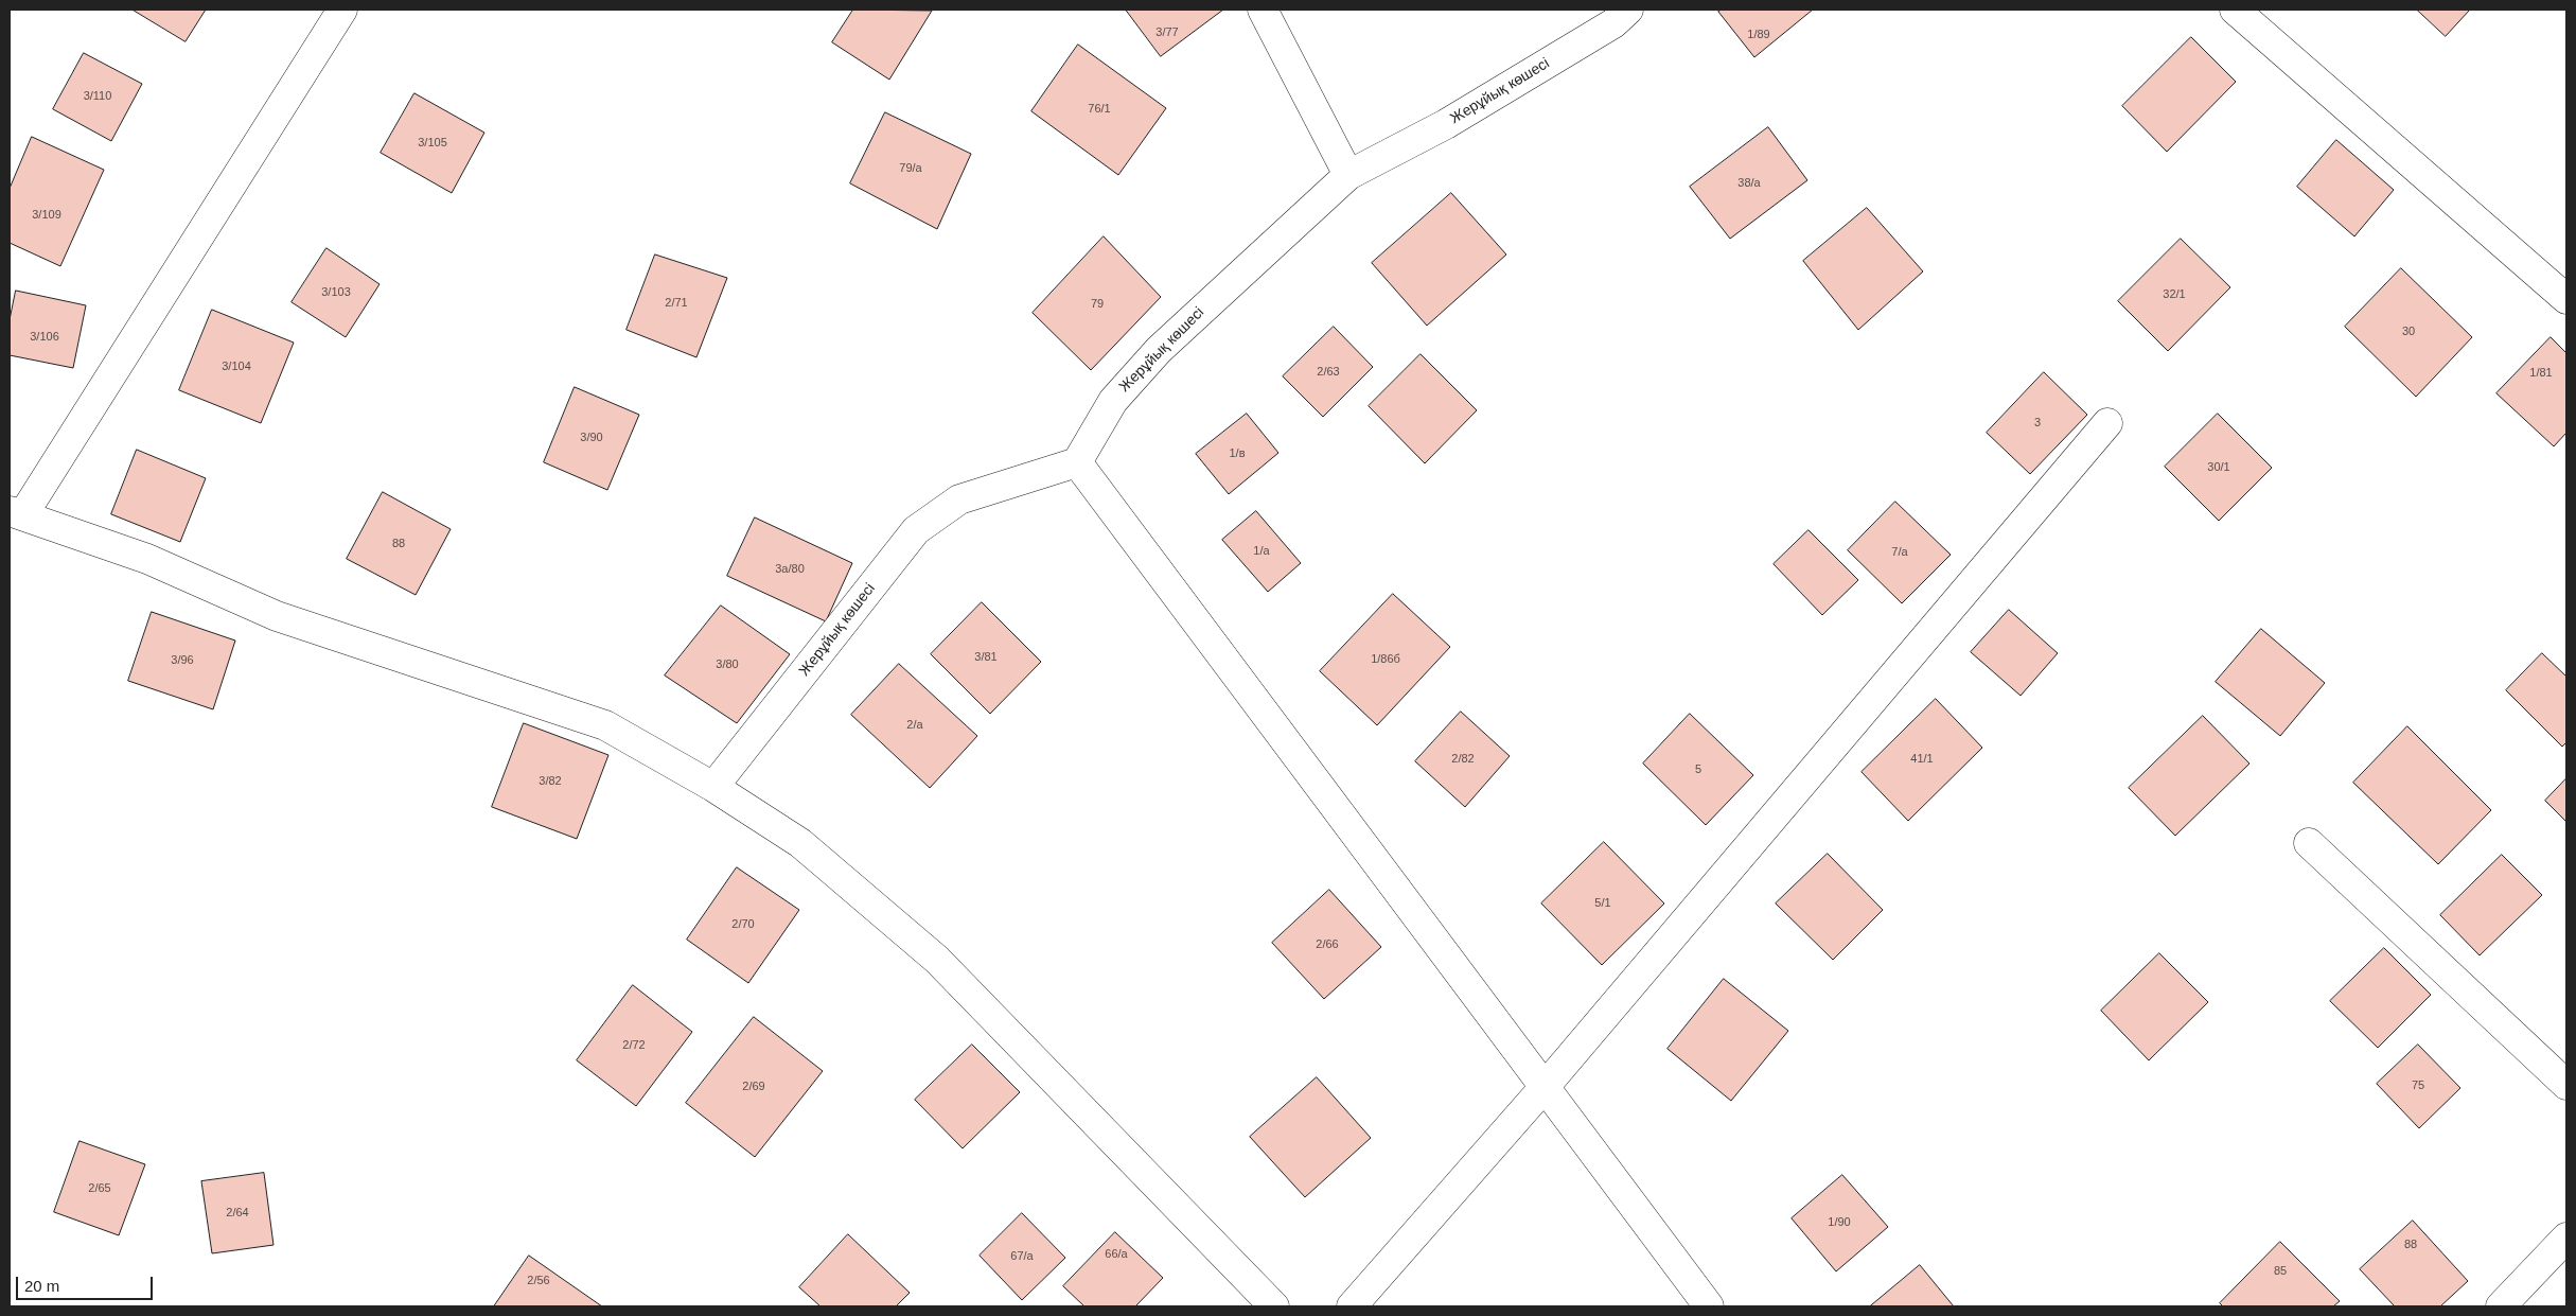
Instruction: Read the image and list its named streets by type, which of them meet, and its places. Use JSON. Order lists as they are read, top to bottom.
{
  "streets": {
    "street": ["Жерұйық көшесі"]
  },
  "house_numbers": [
    "3/77",
    "1/89",
    "3/110",
    "76/1",
    "3/105",
    "79/а",
    "38/а",
    "3/109",
    "3/103",
    "32/1",
    "2/71",
    "79",
    "30",
    "3/106",
    "3/104",
    "2/63",
    "1/81",
    "3",
    "3/90",
    "1/в",
    "30/1",
    "88",
    "1/а",
    "7/а",
    "3а/80",
    "3/81",
    "1/86б",
    "3/96",
    "3/80",
    "2/а",
    "2/82",
    "41/1",
    "5",
    "3/82",
    "5/1",
    "2/70",
    "2/66",
    "2/72",
    "75",
    "2/69",
    "2/65",
    "2/64",
    "1/90",
    "88",
    "66/а",
    "67/а",
    "85",
    "2/56"
  ],
  "scale_bar": "20 m"
}
